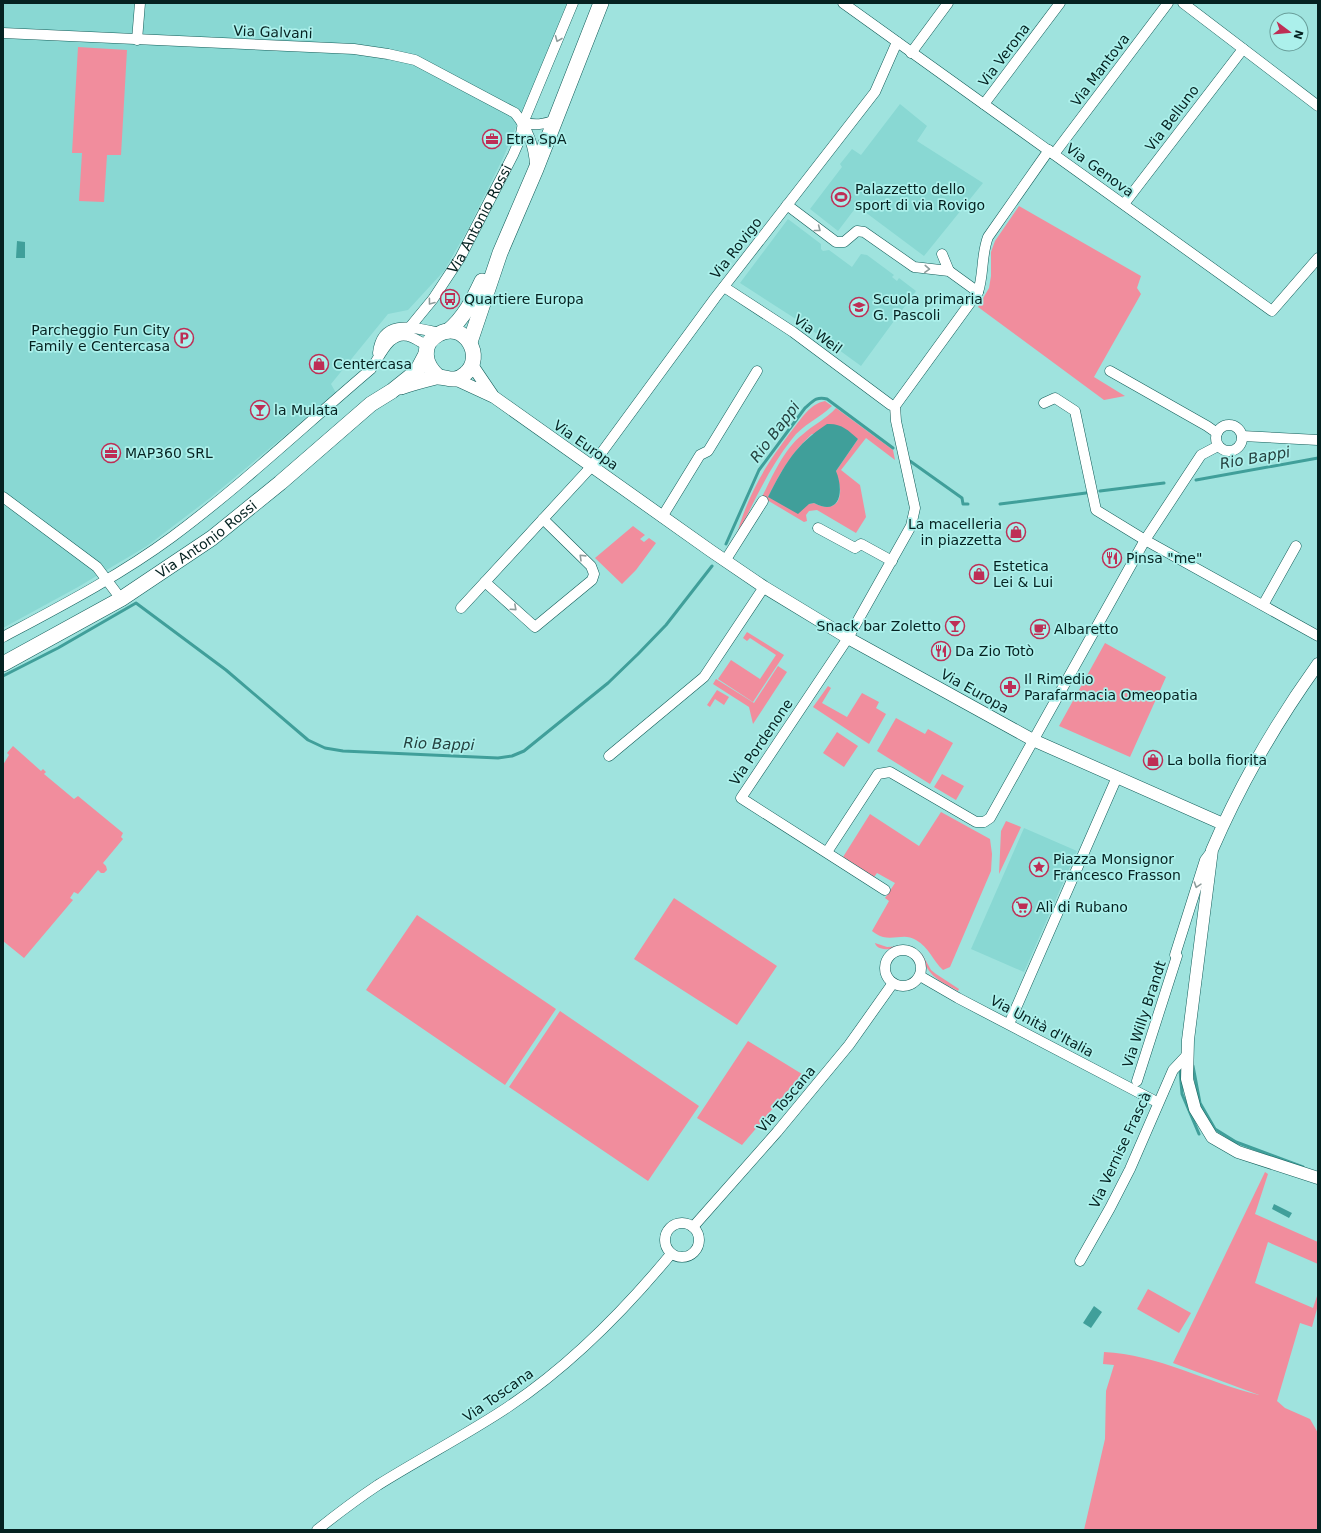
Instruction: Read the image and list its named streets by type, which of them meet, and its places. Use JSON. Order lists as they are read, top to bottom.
{
  "streets": {
    "main road": ["Via Antonio Rossi"],
    "street": [
      "Via Galvani",
      "Via Verona",
      "Via Mantova",
      "Via Belluno",
      "Via Genova",
      "Via Rovigo",
      "Via Weil",
      "Via Europa",
      "Via Pordenone",
      "Via Willy Brandt",
      "Via Unità d'Italia",
      "Via Toscana",
      "Via Vernise Frascà"
    ]
  },
  "crossings": [
    ["Via Galvani", "Via Antonio Rossi"],
    ["Via Verona", "Via Genova"],
    ["Via Mantova", "Via Genova"],
    ["Via Belluno", "Via Genova"],
    ["Via Genova", "Via Rovigo"],
    ["Via Antonio Rossi", "Via Europa"],
    ["Via Rovigo", "Via Weil"],
    ["Via Rovigo", "Via Europa"],
    ["Via Europa", "Via Pordenone"],
    ["Via Unità d'Italia", "Via Toscana"]
  ],
  "water": ["Rio Bappi"],
  "places": {
    "office": ["Etra SpA", "MAP360 SRL"],
    "sports": ["Palazzetto dello sport di via Rovigo"],
    "bus stop": ["Quartiere Europa"],
    "school or university": ["Scuola primaria G. Pascoli"],
    "parking": ["Parcheggio Fun City Family e Centercasa"],
    "shop": [
      "Centercasa",
      "La macelleria in piazzetta",
      "Estetica Lei & Lui",
      "La bolla fiorita"
    ],
    "bar": ["la Mulata", "Snack bar Zoletto"],
    "restaurant": ["Pinsa \"me\"", "Da Zio Totò"],
    "cafe": ["Albaretto"],
    "pharmacy": ["Il Rimedio Parafarmacia Omeopatia"],
    "place": ["Piazza Monsignor Francesco Frasson"],
    "supermarket": ["Alì di Rubano"]
  },
  "north": "right"
}
